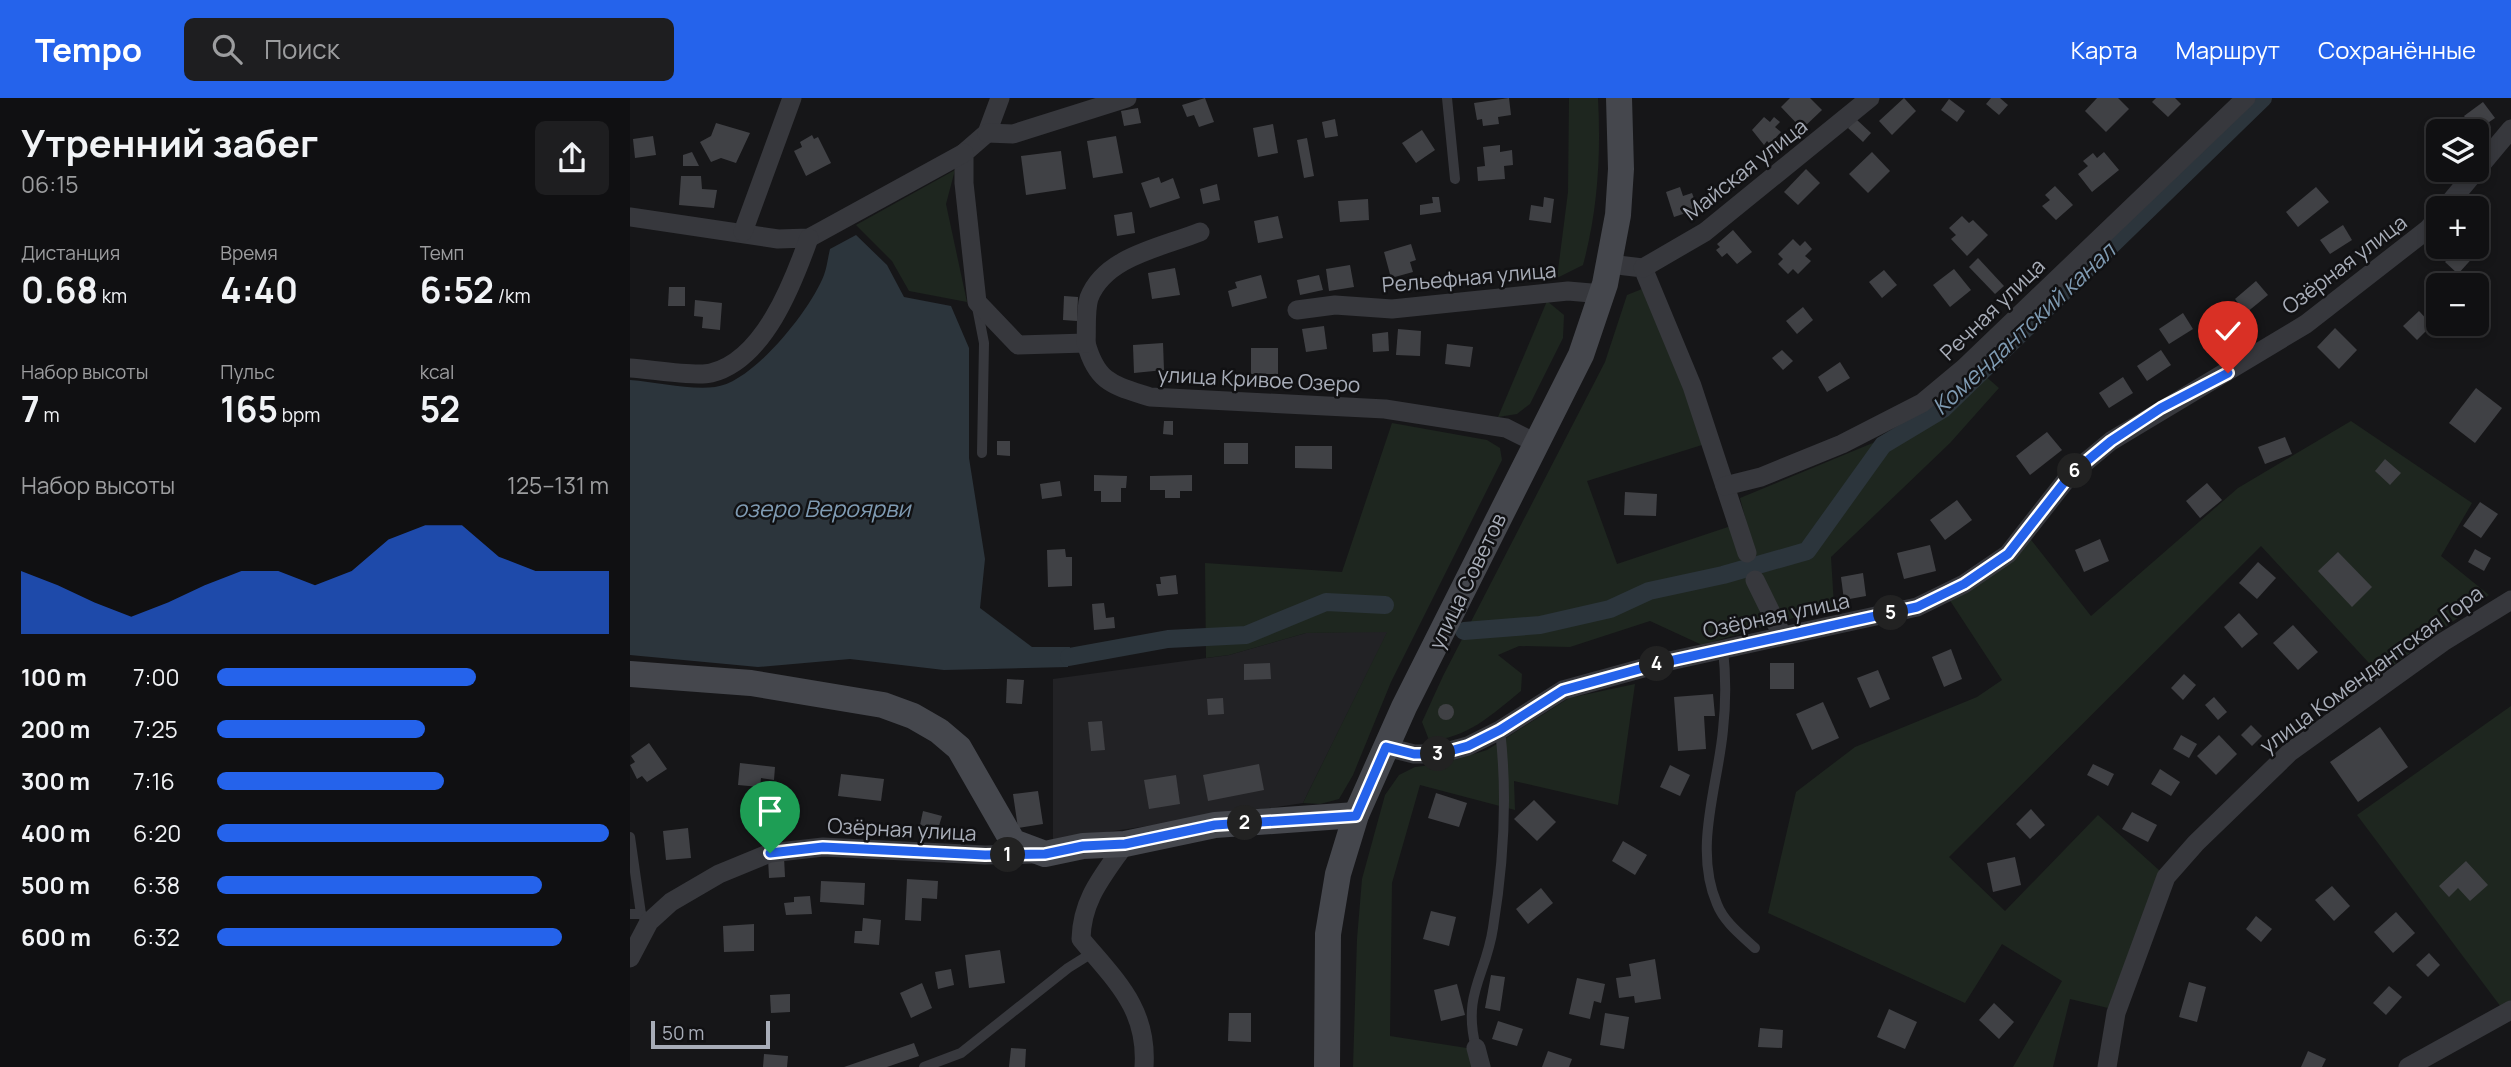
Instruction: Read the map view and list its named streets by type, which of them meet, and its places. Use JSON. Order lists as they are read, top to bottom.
{
  "streets": {
    "main road": ["улица Советов"],
    "street": [
      "Майская улица",
      "Озёрная улица",
      "Рельефная улица",
      "Речная улица",
      "улица Кривое Озеро",
      "улица Комендантская Гора"
    ]
  },
  "crossings": [
    ["Озёрная улица", "улица Советов"],
    ["Рельефная улица", "улица Советов"],
    ["улица Кривое Озеро", "улица Советов"]
  ],
  "water": ["Комендантский канал", "озеро Вероярви"],
  "scale_bar": "50 m",
  "page": {
    "header": "Tempo",
    "search": "Поиск",
    "nav": ["Карта", "Маршрут", "Сохранённые"],
    "heading": ["Утренний забег", "06:15"],
    "map_buttons": ["+", "−"],
    "stats": [
      ["Дистанция", "0.68 km"],
      ["Время", "4:40"],
      ["Темп", "6:52 /km"],
      ["Набор высоты", "7 m"],
      ["Пульс", "165 bpm"],
      ["kcal", "52"]
    ],
    "pins": [
      "6",
      "5",
      "4",
      "3",
      "2",
      "1"
    ],
    "chart": ["Набор высоты", "125–131 m"],
    "list": [
      {
        "name": "100 m",
        "note": "7:00"
      },
      {
        "name": "200 m",
        "note": "7:25"
      },
      {
        "name": "300 m",
        "note": "7:16"
      },
      {
        "name": "400 m",
        "note": "6:20"
      },
      {
        "name": "500 m",
        "note": "6:38"
      },
      {
        "name": "600 m",
        "note": "6:32"
      }
    ],
    "scale": "50 m"
  }
}
